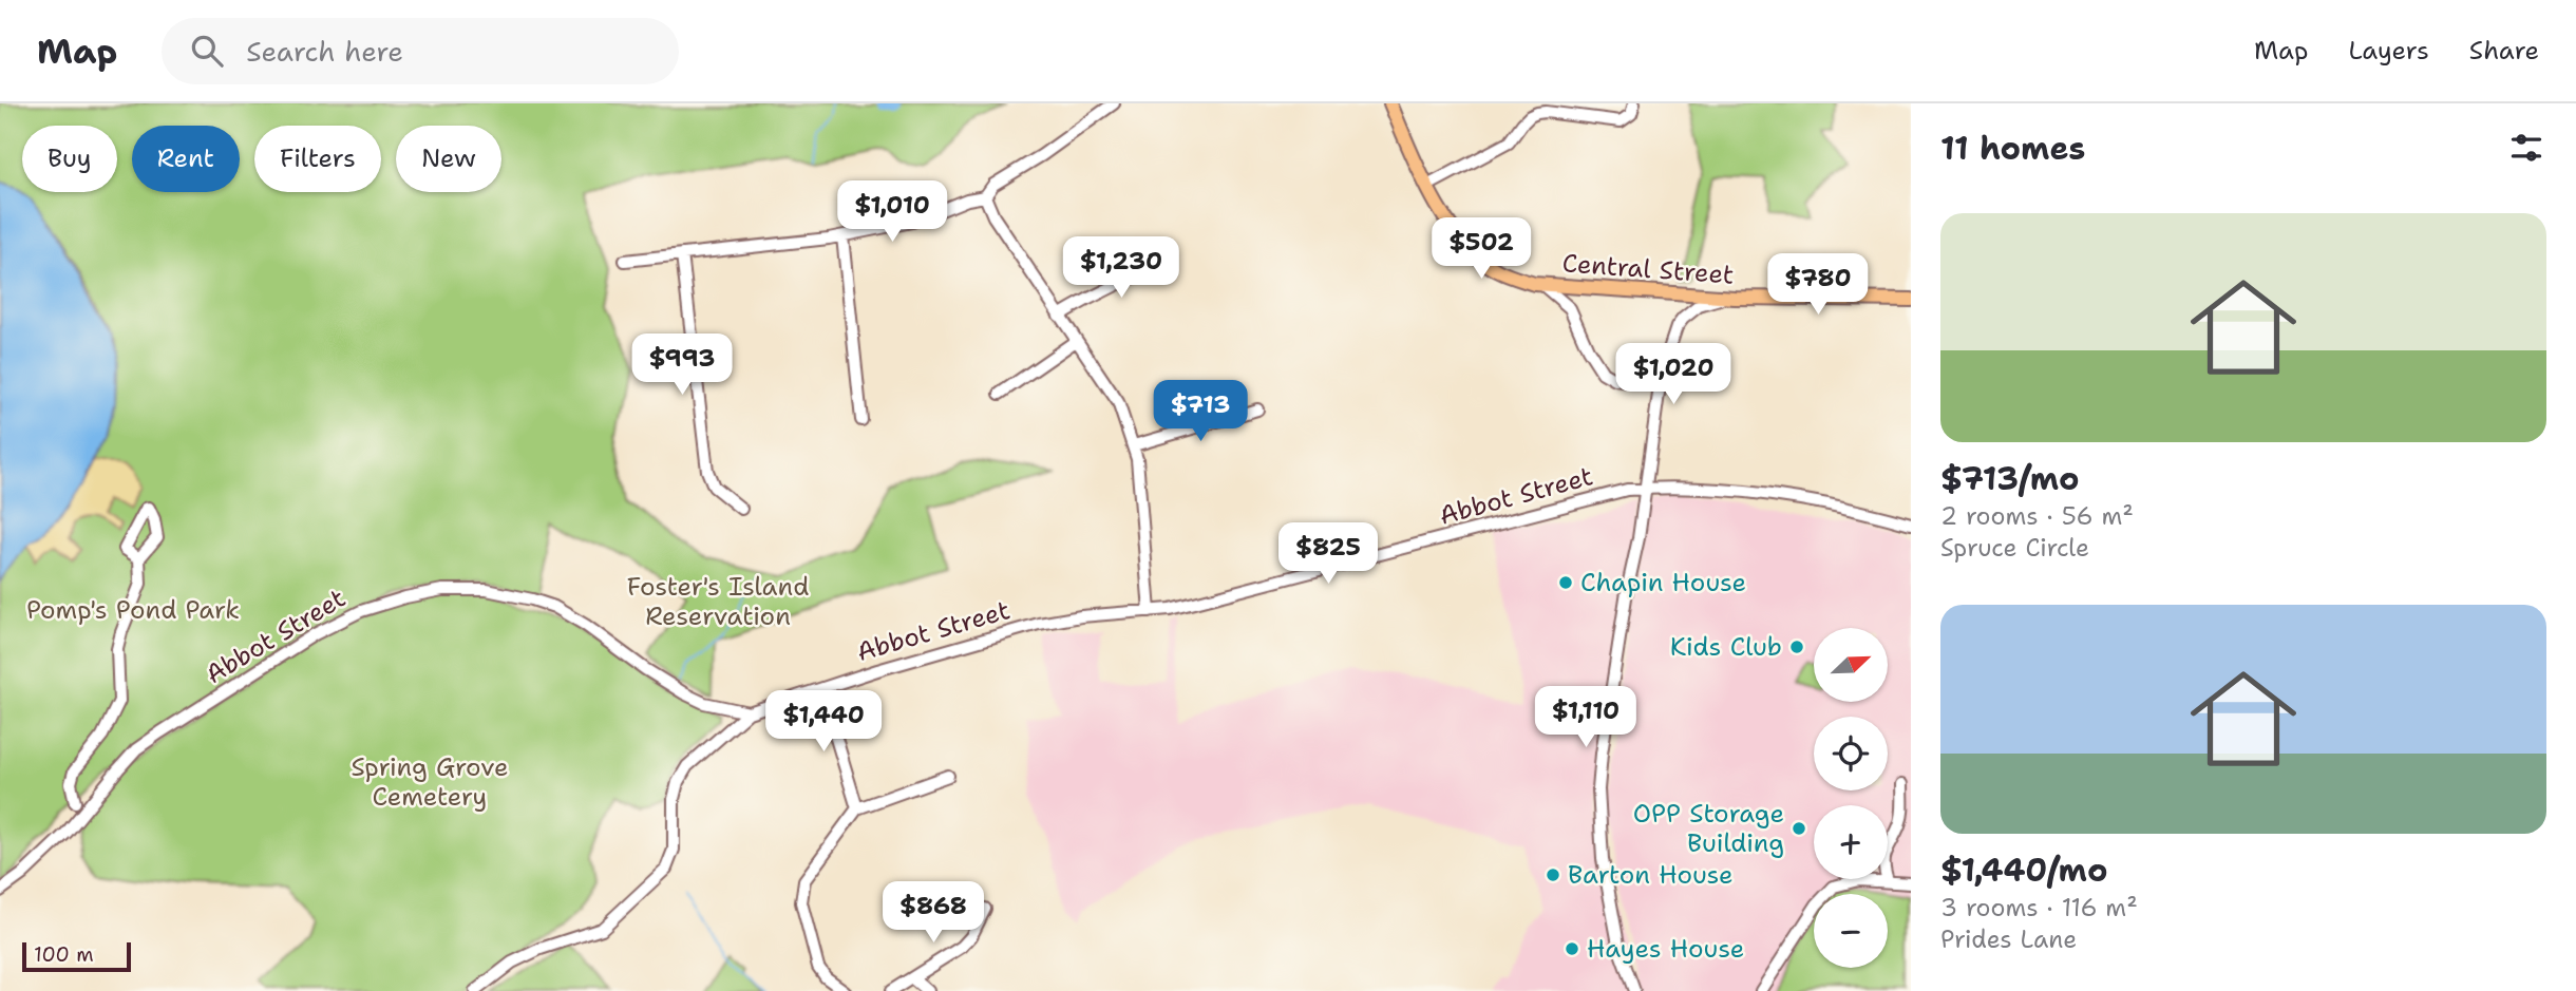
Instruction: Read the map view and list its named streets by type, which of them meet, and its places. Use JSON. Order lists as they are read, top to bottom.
{
  "streets": {
    "main road": ["Central Street"],
    "street": ["Abbot Street"]
  },
  "parks": ["Foster's Island Reservation", "Pomp's Pond Park", "Spring Grove Cemetery"],
  "places": [
    "Chapin House",
    "Kids Club",
    "OPP Storage Building",
    "Barton House",
    "Hayes House"
  ],
  "scale_bar": "100 m",
  "north": "top right",
  "page": {
    "header": "Map",
    "search": "Search here",
    "nav": ["Map", "Layers", "Share"],
    "heading": "11 homes",
    "chip": [
      "Buy",
      "Rent",
      "Filters",
      "New"
    ],
    "price": [
      "$1,010",
      "$502",
      "$1,230",
      "$780",
      "$993",
      "$1,020",
      "$713",
      "$825",
      "$1,110",
      "$1,440",
      "$868"
    ],
    "list": [
      {
        "name": "$713/mo",
        "note": "2 rooms · 56 m² · Spruce Circle"
      },
      {
        "name": "$1,440/mo",
        "note": "3 rooms · 116 m² · Prides Lane"
      }
    ],
    "map_buttons": ["+", "−"],
    "scale": "100 m"
  }
}
